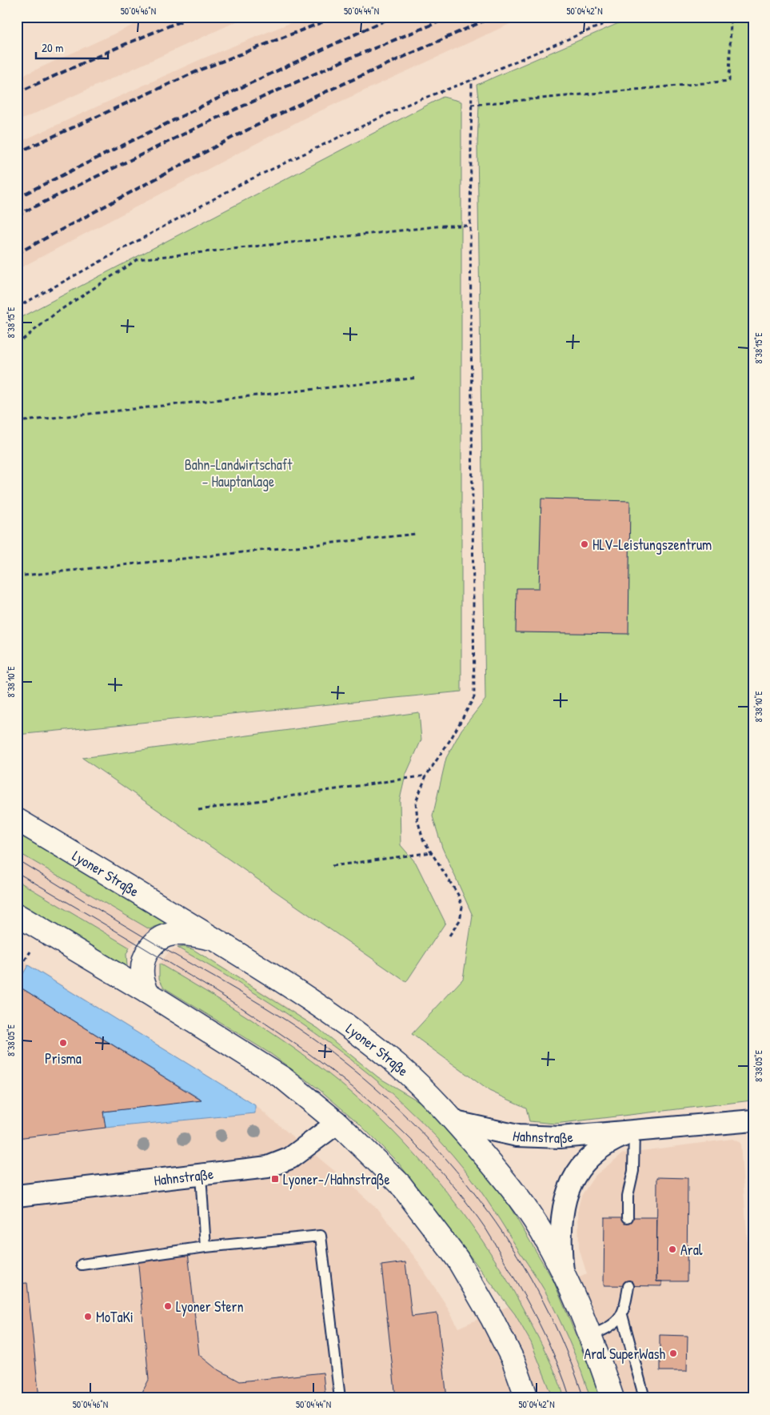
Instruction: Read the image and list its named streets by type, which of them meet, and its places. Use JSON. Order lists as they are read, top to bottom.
{
  "streets": {
    "main road": ["Lyoner Straße"],
    "street": ["Hahnstraße"]
  },
  "crossings": [
    ["Lyoner Straße", "Hahnstraße"]
  ],
  "parks": ["Bahn-Landwirtschaft – Hauptanlage"],
  "places": {
    "other": [
      "HLV-Leistungszentrum",
      "Prisma",
      "Aral",
      "Lyoner Stern",
      "MoTaKi",
      "Aral SuperWash"
    ],
    "transit": ["Lyoner-/Hahnstraße"]
  },
  "scale_bar": "20 m",
  "coordinates": [
    "50°04'46\"N",
    "50°04'44\"N",
    "50°04'42\"N",
    "8°38'15\"E",
    "8°38'10\"E",
    "8°38'05\"E"
  ]
}
